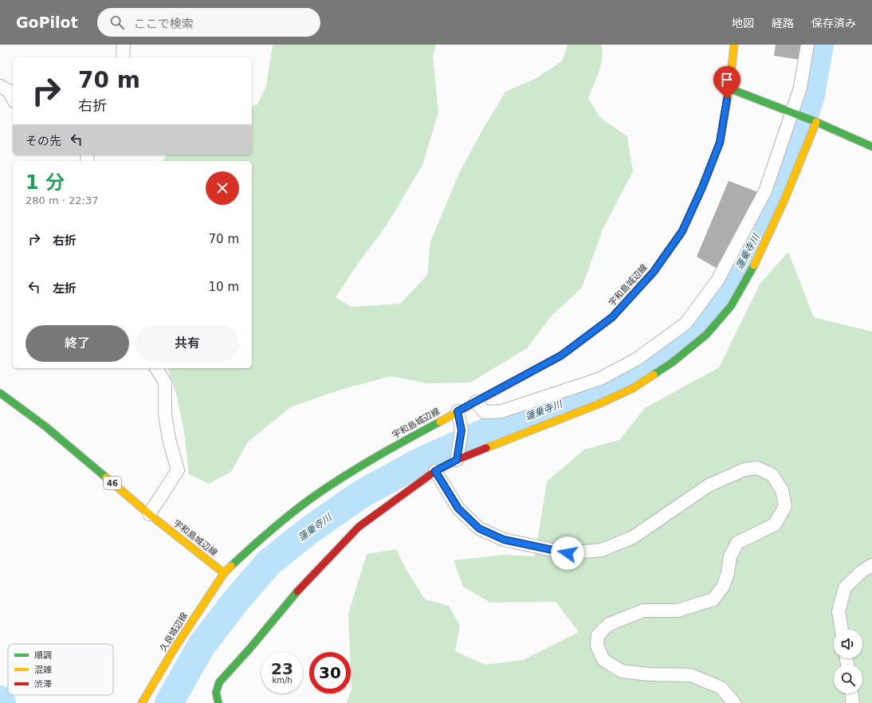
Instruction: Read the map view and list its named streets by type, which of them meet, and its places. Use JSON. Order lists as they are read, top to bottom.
{
  "streets": {
    "main road": ["宇和島城辺線", "46", "久良城辺線"]
  },
  "crossings": [
    ["宇和島城辺線", "久良城辺線"]
  ],
  "water": ["蓮乗寺川"],
  "legend": ["順調", "混雑", "渋滞"],
  "page": {
    "header": "GoPilot",
    "search": "ここで検索",
    "nav": ["地図", "経路", "保存済み"],
    "turn": ["70 m", "右折"],
    "then": "その先",
    "heading": ["1 分", "280 m · 22:37"],
    "list": [
      {
        "name": "右折",
        "value": "70 m"
      },
      {
        "name": "左折",
        "value": "10 m"
      }
    ],
    "buttons": ["終了", "共有"],
    "speed": "23 km/h",
    "limit": "30"
  }
}
